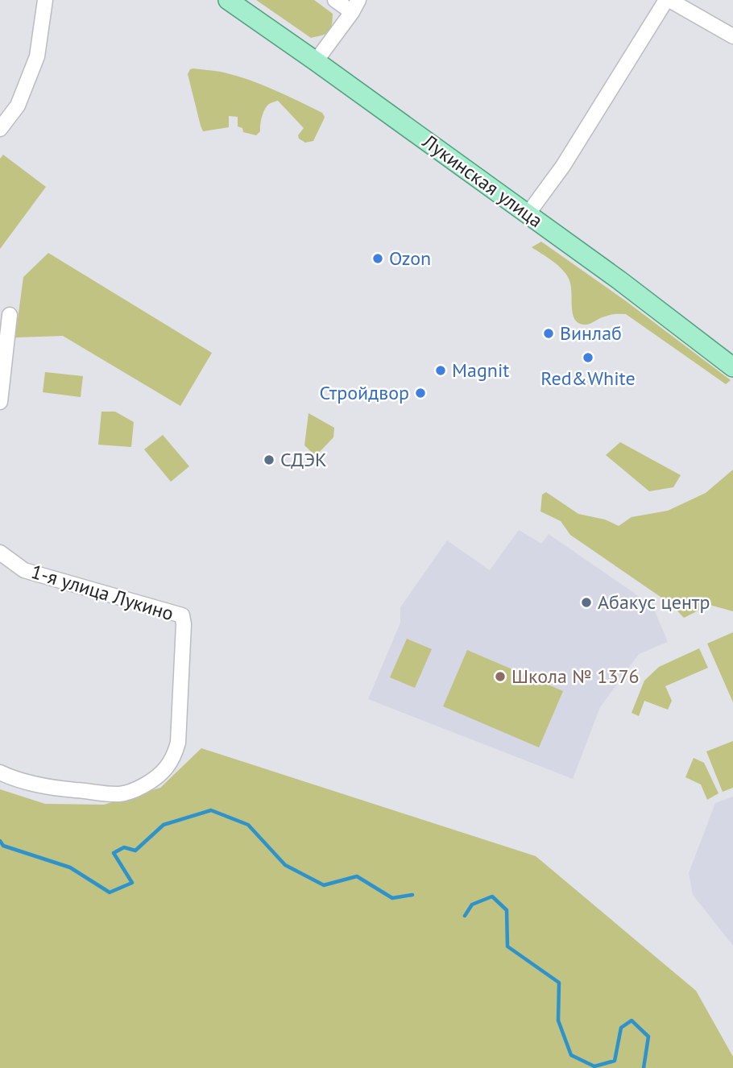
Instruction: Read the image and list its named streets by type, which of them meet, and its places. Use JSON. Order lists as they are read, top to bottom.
{
  "streets": {
    "main road": ["Лукинская улица"],
    "street": ["1-я улица Лукино"]
  },
  "places": [
    "Ozon",
    "Винлаб",
    "Red&White",
    "Magnit",
    "Стройдвор",
    "СДЭК",
    "Абакус центр",
    "Школа № 1376"
  ]
}
